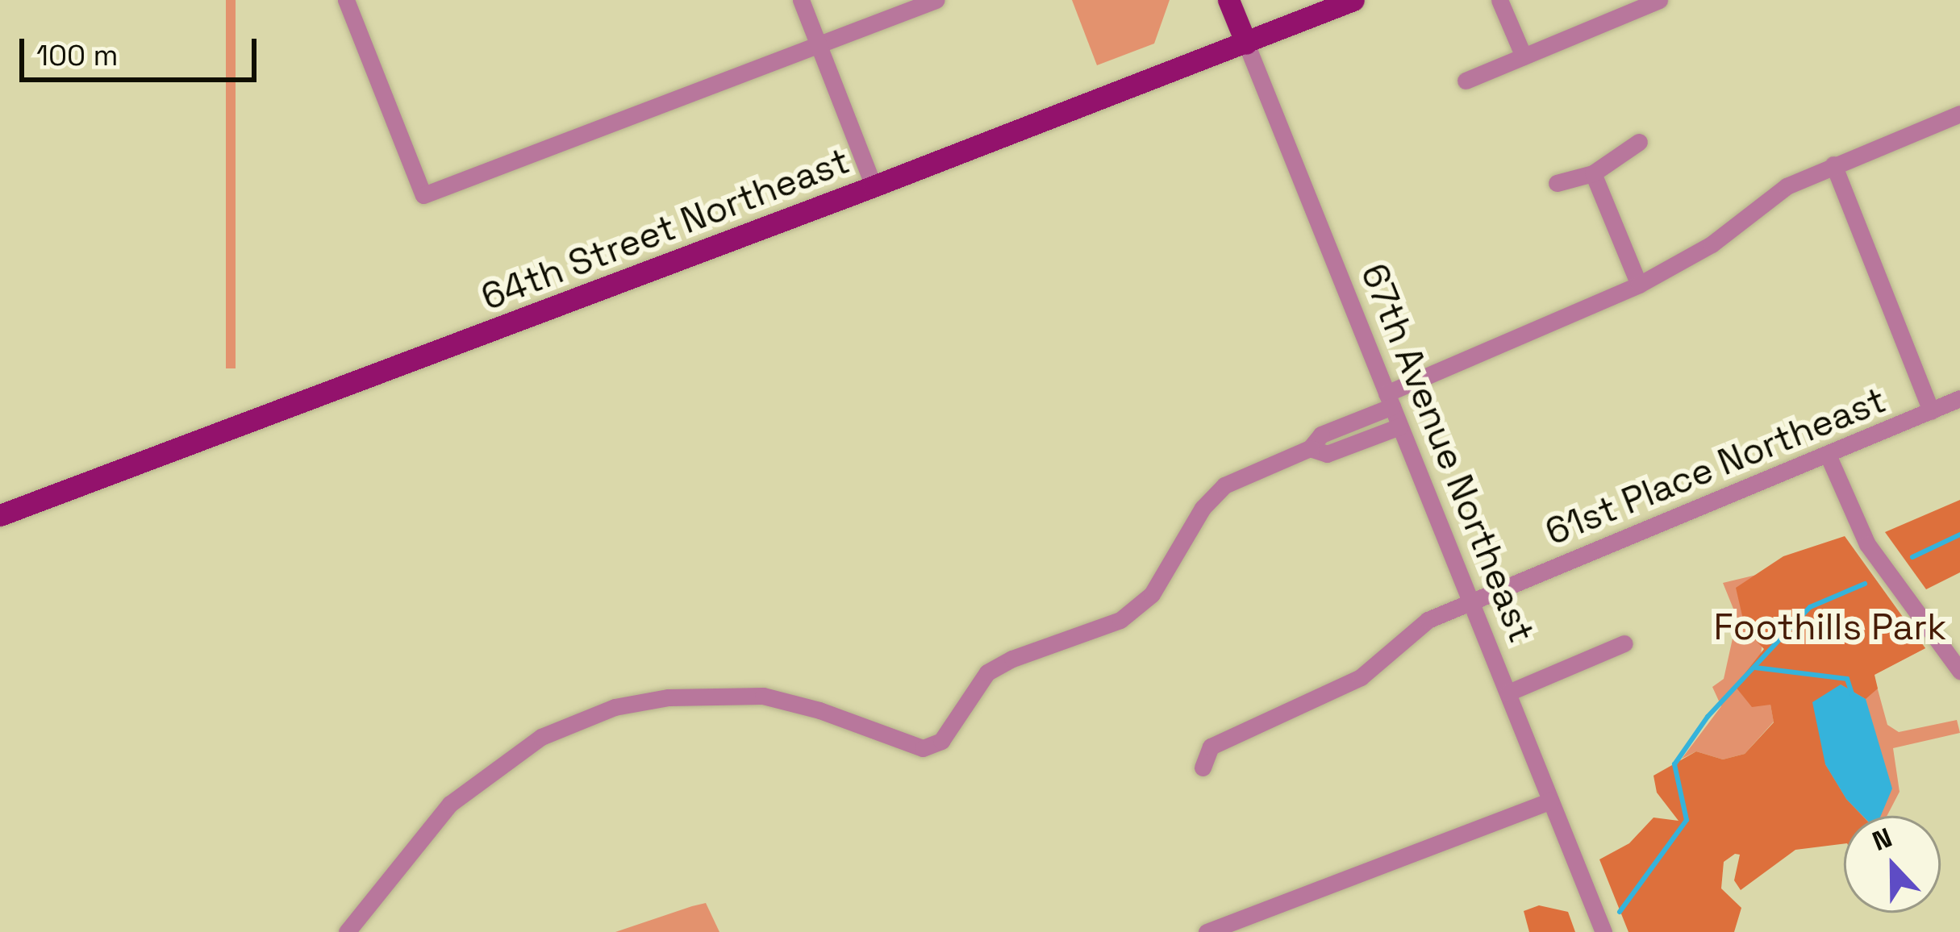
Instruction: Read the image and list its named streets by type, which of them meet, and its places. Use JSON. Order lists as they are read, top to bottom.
{
  "streets": {
    "main road": ["64th Street Northeast", "67th Avenue Northeast"],
    "street": ["61st Place Northeast"]
  },
  "crossings": [
    ["64th Street Northeast", "67th Avenue Northeast"],
    ["67th Avenue Northeast", "61st Place Northeast"]
  ],
  "parks": ["Foothills Park"],
  "scale_bar": "100 m",
  "north": "top"
}
